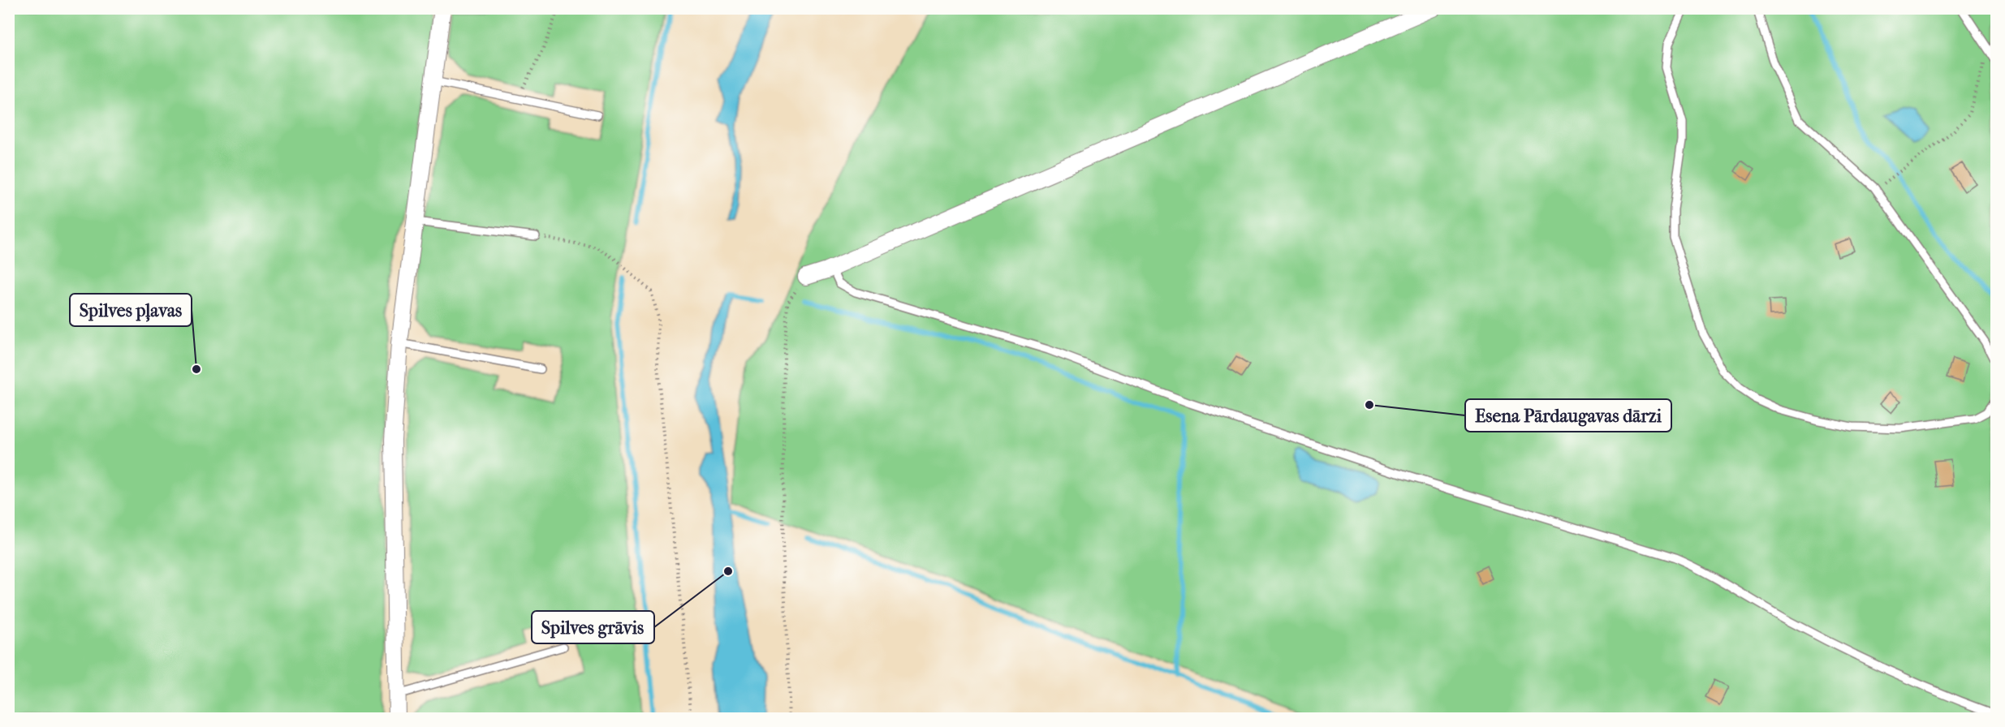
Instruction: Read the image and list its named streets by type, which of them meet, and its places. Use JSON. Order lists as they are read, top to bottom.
{
  "places": ["Spilves pļavas", "Esena Pārdaugavas dārzi", "Spilves grāvis"]
}
